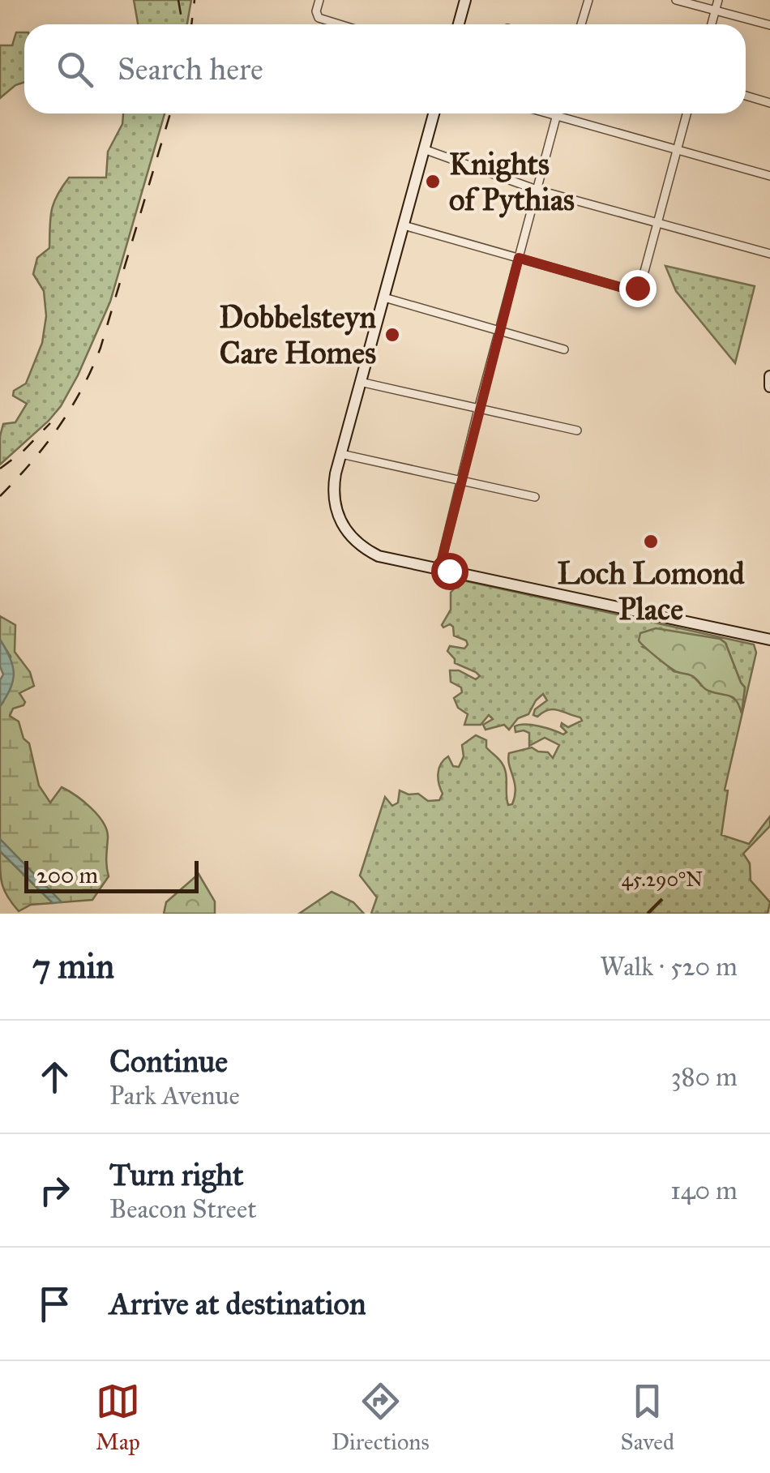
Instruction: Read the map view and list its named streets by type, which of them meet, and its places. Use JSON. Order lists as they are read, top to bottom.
{
  "places": ["Knights of Pythias", "Dobbelsteyn Care Homes", "Loch Lomond Place"],
  "scale_bar": "200 m",
  "page": {
    "search": "Search here",
    "scale": "200 m",
    "heading": ["7 min", "Walk · 520 m"],
    "list": [
      ["Continue", "Park Avenue", "380 m"],
      ["Turn right", "Beacon Street", "140 m"],
      "Arrive at destination"
    ],
    "nav": ["Map", "Directions", "Saved"]
  },
  "coordinates": ["45.290°N"]
}
